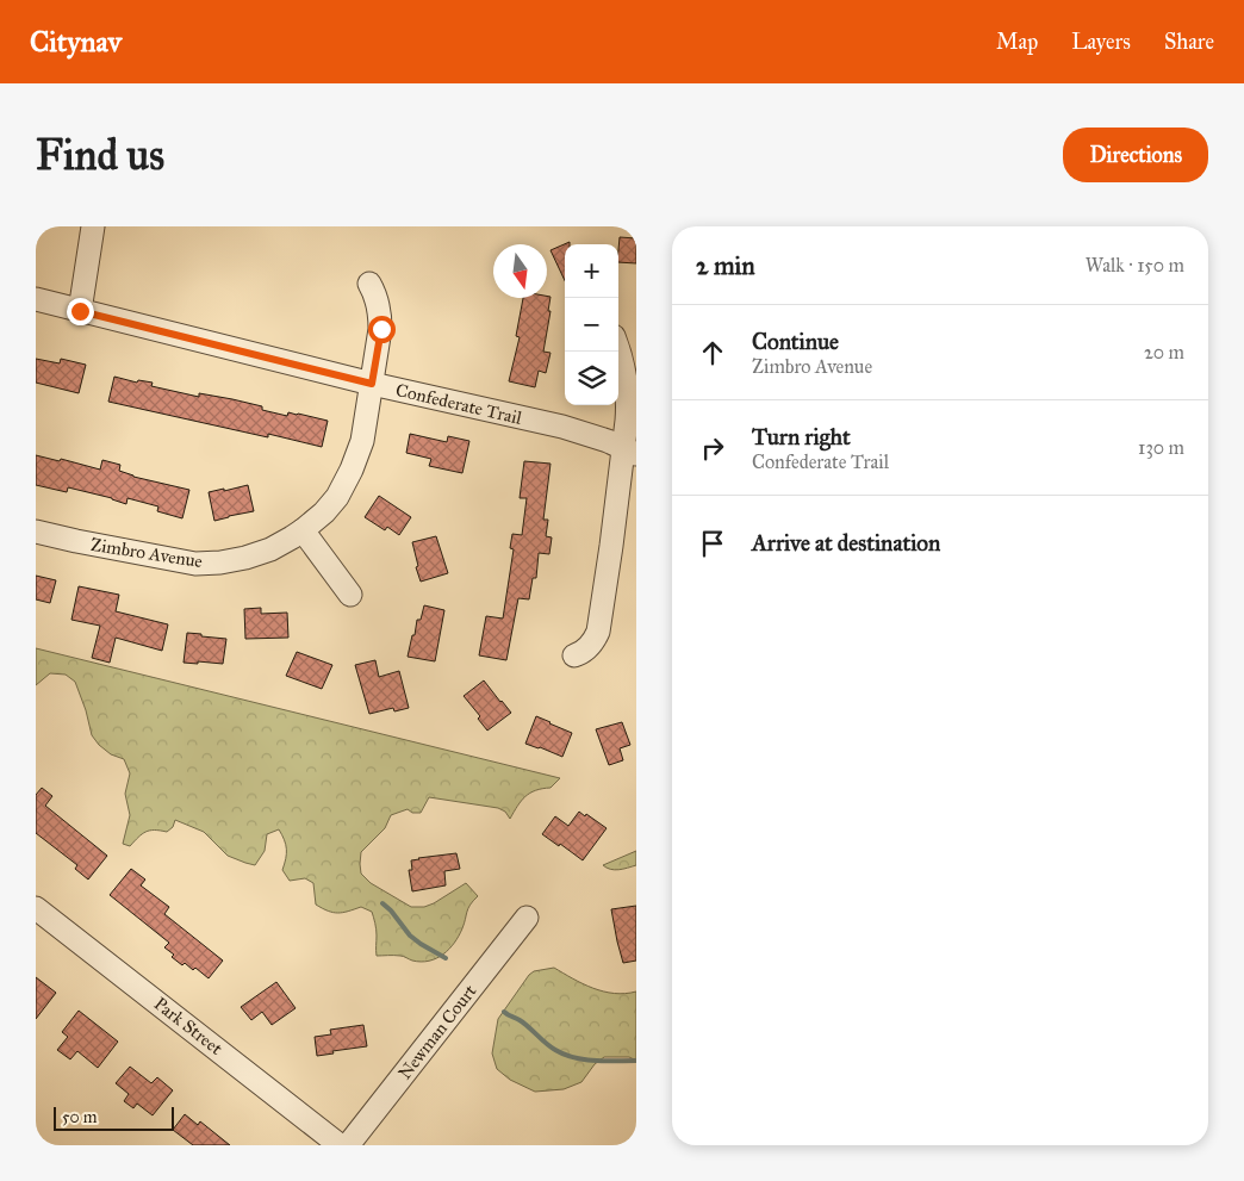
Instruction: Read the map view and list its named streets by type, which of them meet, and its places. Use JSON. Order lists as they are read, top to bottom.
{
  "streets": {
    "street": [
      "Confederate Trail",
      "Zimbro Avenue",
      "Park Street",
      "Newman Court"
    ]
  },
  "crossings": [
    ["Confederate Trail", "Zimbro Avenue"]
  ],
  "scale_bar": "50 m",
  "north": "bottom",
  "page": {
    "header": "Citynav",
    "nav": ["Map", "Layers", "Share"],
    "buttons": "Directions",
    "title": "Find us",
    "heading": ["2 min", "Walk · 150 m"],
    "map_buttons": ["+", "−"],
    "list": [
      ["Continue", "Zimbro Avenue", "20 m"],
      ["Turn right", "Confederate Trail", "130 m"],
      "Arrive at destination"
    ],
    "scale": "50 m"
  }
}
